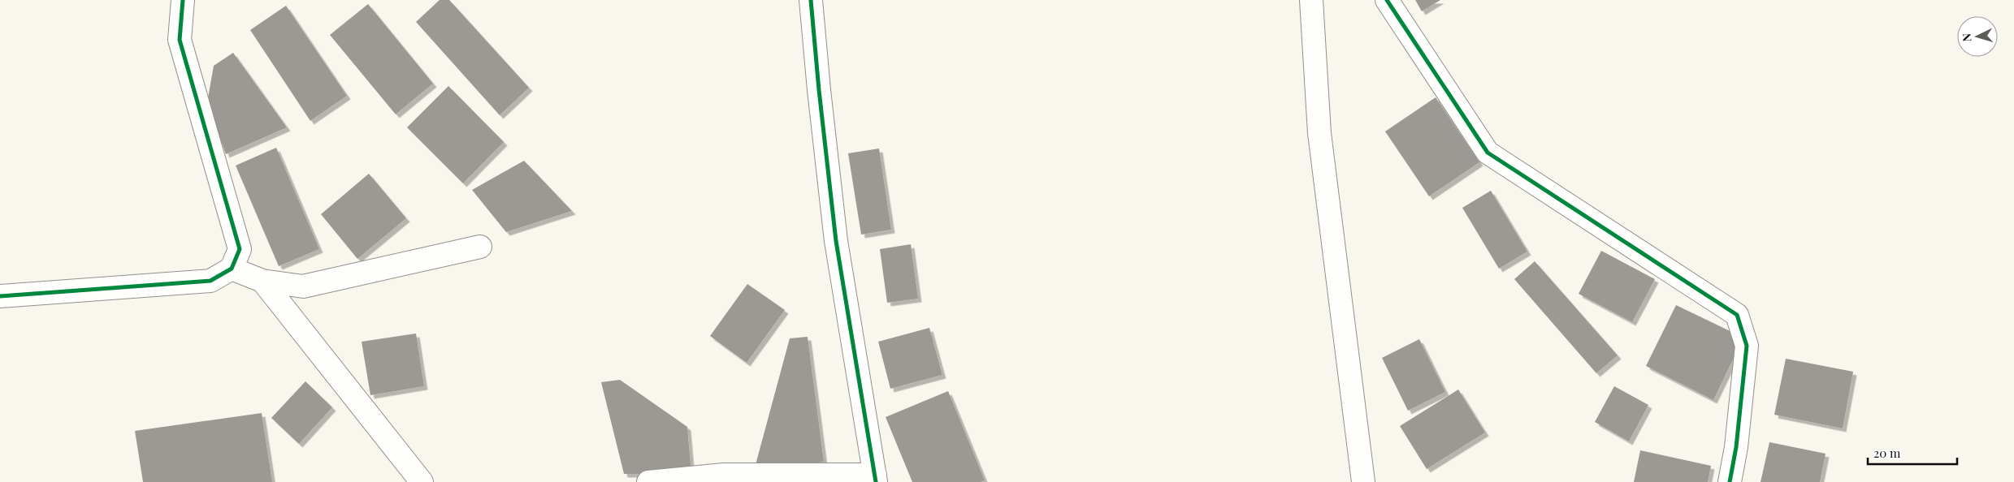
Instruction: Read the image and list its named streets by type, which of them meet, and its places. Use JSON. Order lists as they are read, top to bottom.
{
  "scale_bar": "20 m",
  "north": "left"
}
